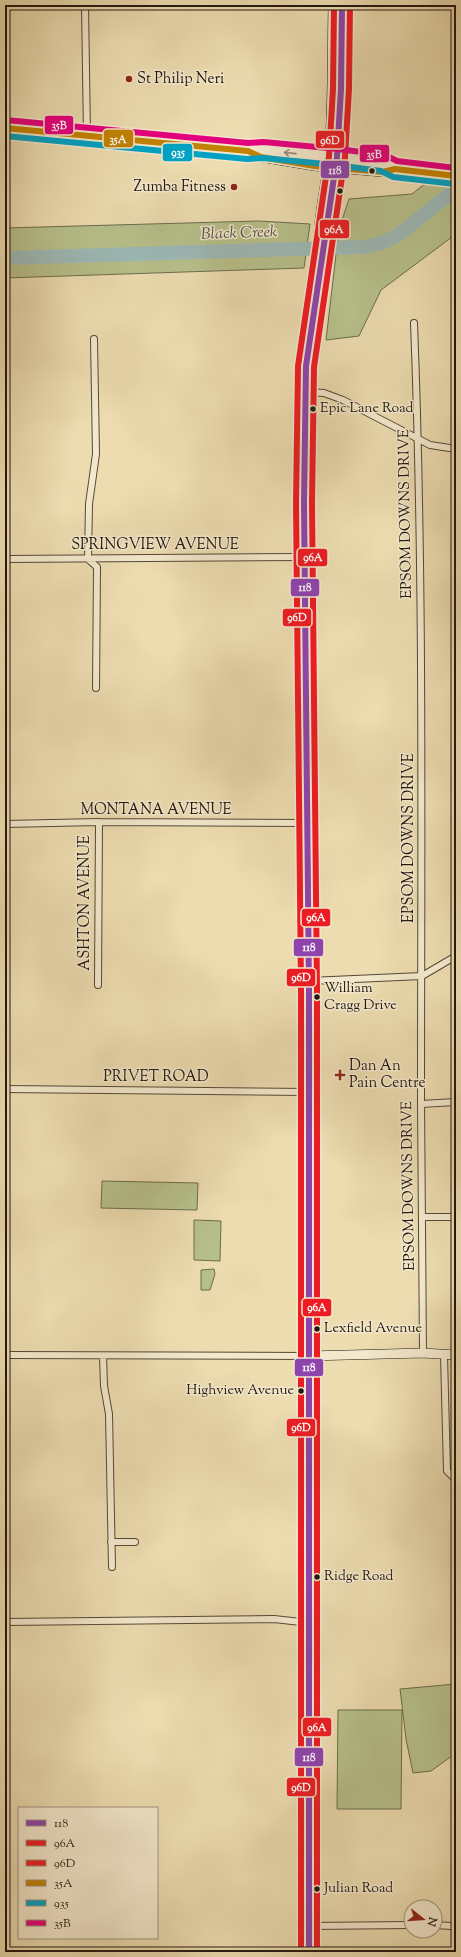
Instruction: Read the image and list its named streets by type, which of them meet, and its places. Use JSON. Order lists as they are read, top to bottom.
{
  "streets": {
    "street": [
      "EPSOM DOWNS DRIVE",
      "SPRINGVIEW AVENUE",
      "MONTANA AVENUE",
      "ASHTON AVENUE",
      "PRIVET ROAD"
    ]
  },
  "crossings": [
    ["MONTANA AVENUE", "ASHTON AVENUE"]
  ],
  "water": ["Black Creek"],
  "places": {
    "other": [
      "St Philip Neri",
      "Zumba Fitness",
      "Epic Lane Road",
      "William Cragg Drive",
      "Lexfield Avenue",
      "Highview Avenue",
      "Ridge Road",
      "Julian Road"
    ],
    "health": ["Dan An Pain Centre"]
  },
  "lines": [
    "transit line 118",
    "transit line 96A",
    "transit line 96D",
    "transit line 35B",
    "transit line 35A",
    "transit line 935"
  ],
  "legend": [
    "118",
    "96A",
    "96D",
    "35A",
    "935",
    "35B"
  ],
  "north": "right"
}
